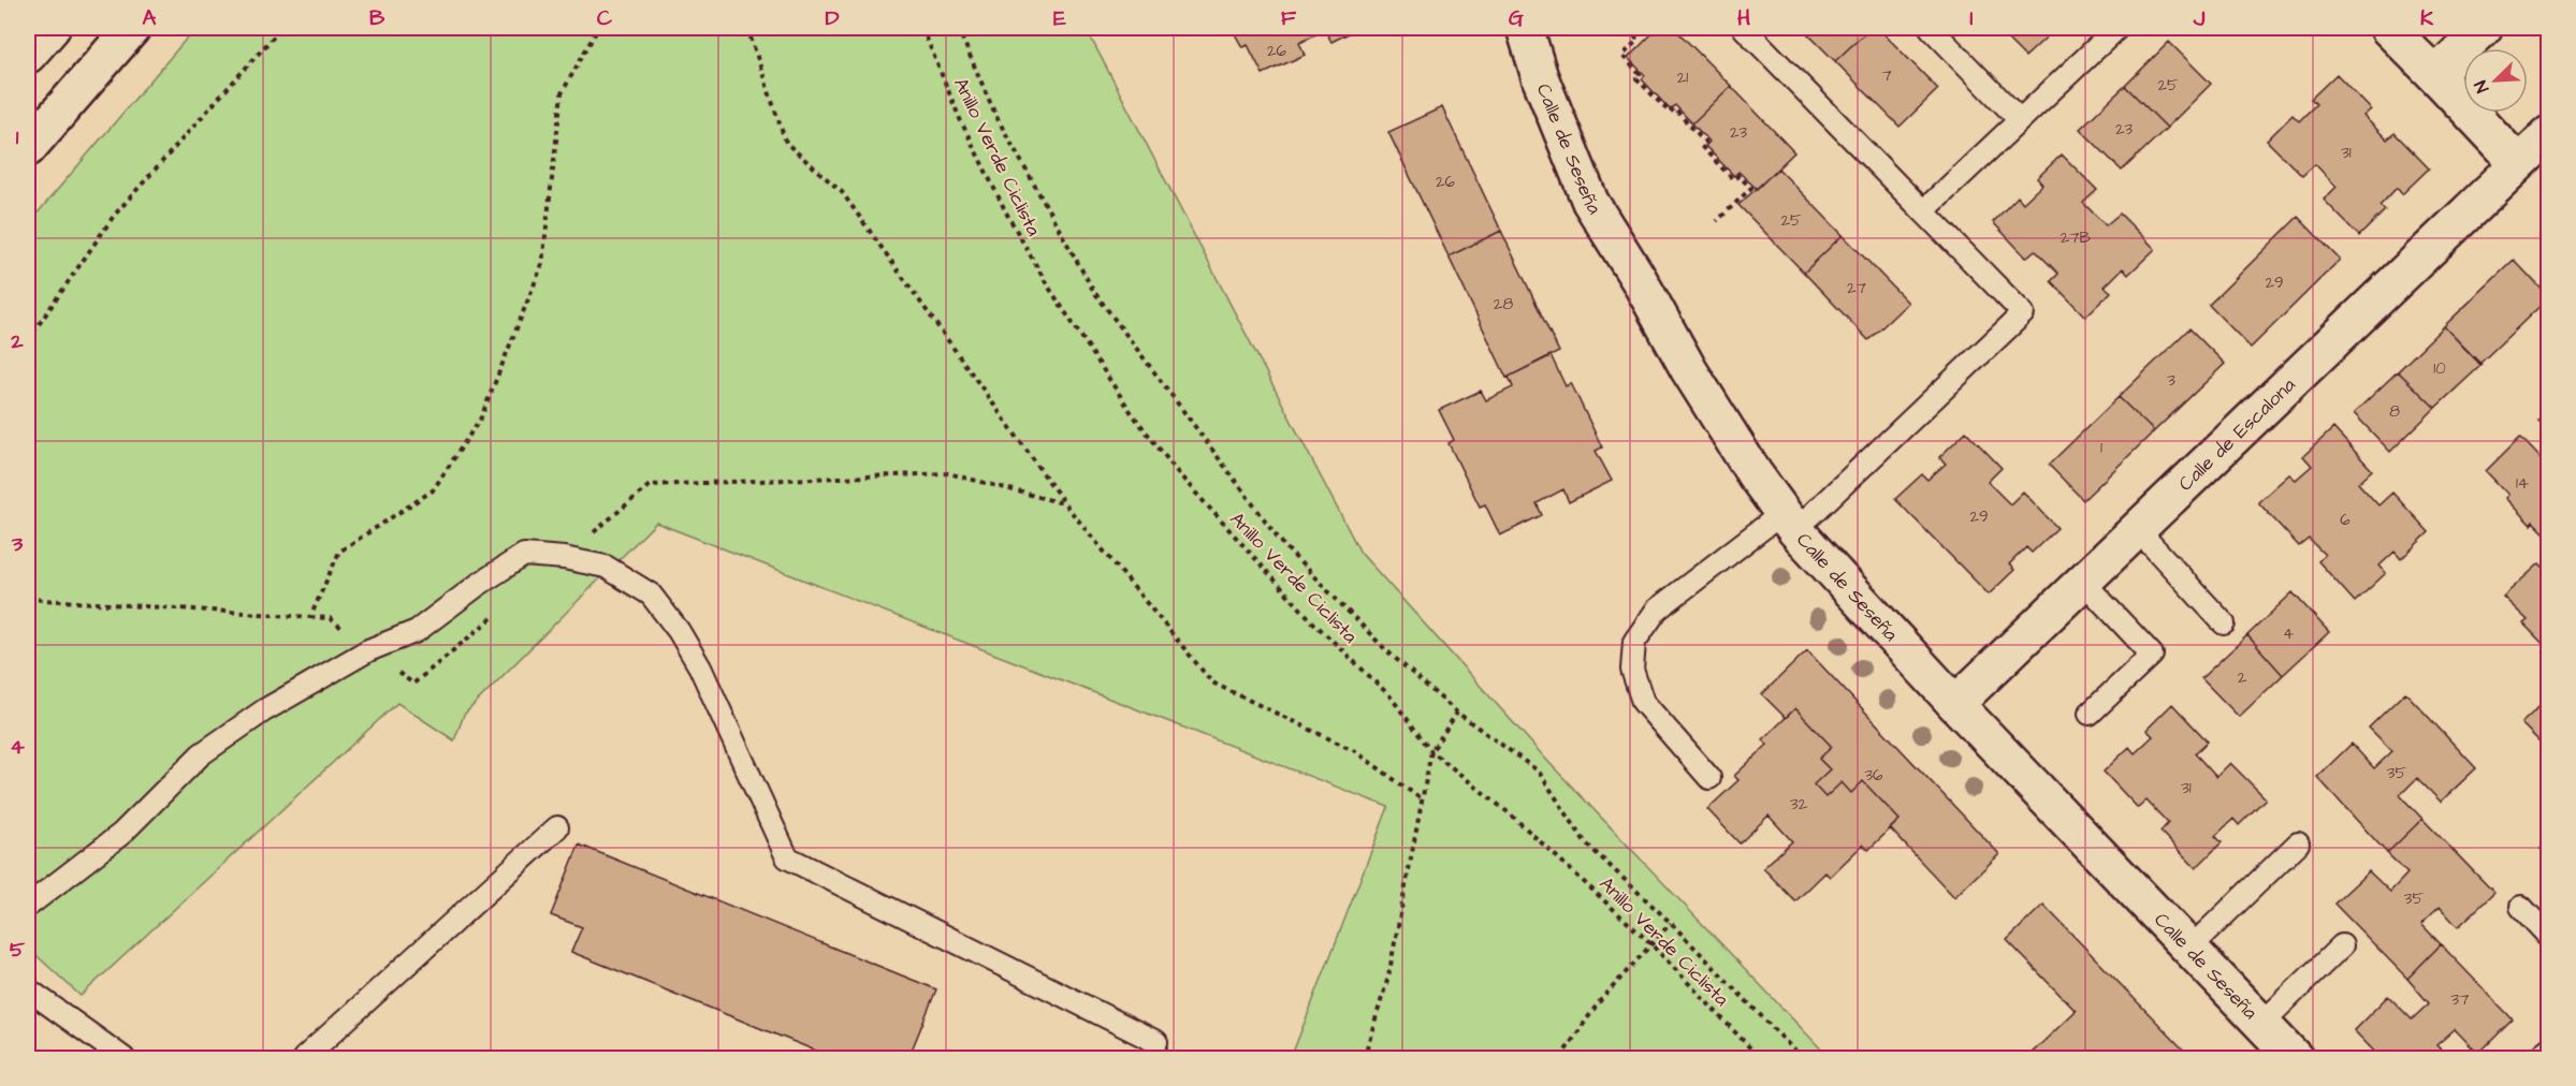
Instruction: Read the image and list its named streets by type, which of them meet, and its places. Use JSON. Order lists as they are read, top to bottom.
{
  "streets": {
    "street": ["Calle de Seseña", "Calle de Escalona"],
    "path": ["Anillo Verde Ciclista"]
  },
  "crossings": [
    ["Calle de Seseña", "Calle de Escalona"]
  ],
  "house_numbers": [
    "26",
    "7",
    "21",
    "25",
    "23",
    "23",
    "31",
    "26",
    "25",
    "27B",
    "29",
    "27",
    "28",
    "10",
    "3",
    "8",
    "1",
    "14",
    "29",
    "6",
    "4",
    "2",
    "35",
    "36",
    "31",
    "32",
    "35",
    "37"
  ],
  "north": "bottom left",
  "grid": {
    "columns": [
      "A",
      "B",
      "C",
      "D",
      "E",
      "F",
      "G",
      "H",
      "I",
      "J",
      "K"
    ],
    "rows": [
      "1",
      "2",
      "3",
      "4",
      "5"
    ]
  }
}
